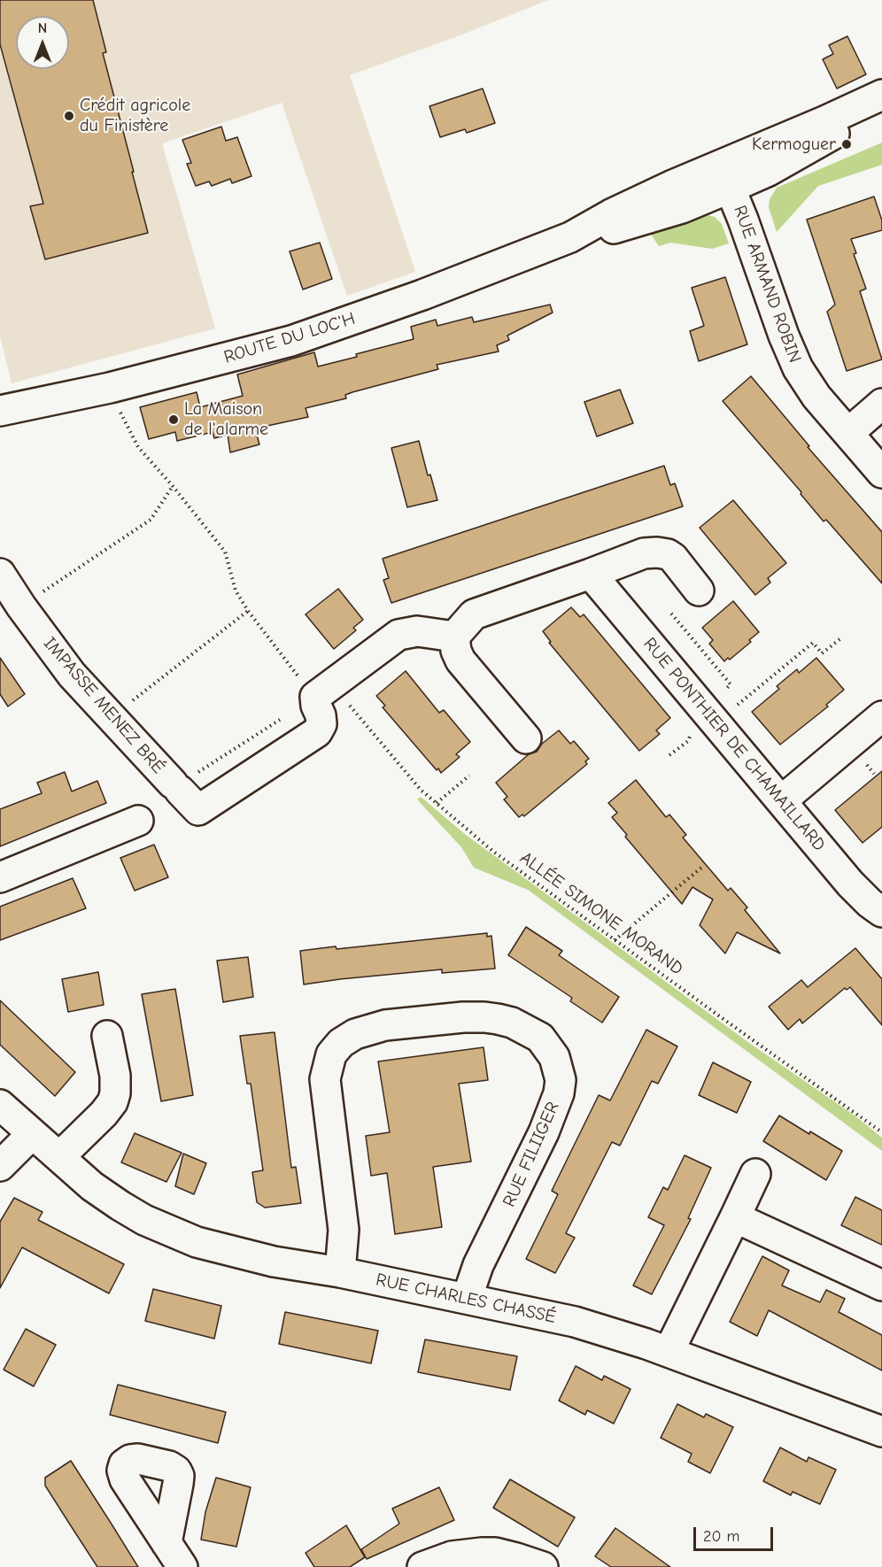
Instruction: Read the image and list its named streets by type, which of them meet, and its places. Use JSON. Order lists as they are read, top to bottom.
{
  "streets": {
    "street": [
      "RUE ARMAND ROBIN",
      "ROUTE DU LOC'H",
      "IMPASSE MENEZ BRÉ",
      "RUE PONTHIER DE CHAMAILLARD",
      "RUE FILIIGER",
      "RUE CHARLES CHASSÉ"
    ],
    "path": ["ALLÉE SIMONE MORAND"]
  },
  "crossings": [
    ["RUE ARMAND ROBIN", "ROUTE DU LOC'H"],
    ["ROUTE DU LOC'H", "ALLÉE SIMONE MORAND"],
    ["RUE FILIIGER", "RUE CHARLES CHASSÉ"]
  ],
  "places": ["Crédit agricole du Finistère", "Kermoguer", "La Maison de l'alarme"],
  "scale_bar": "20 m",
  "north": "top"
}
